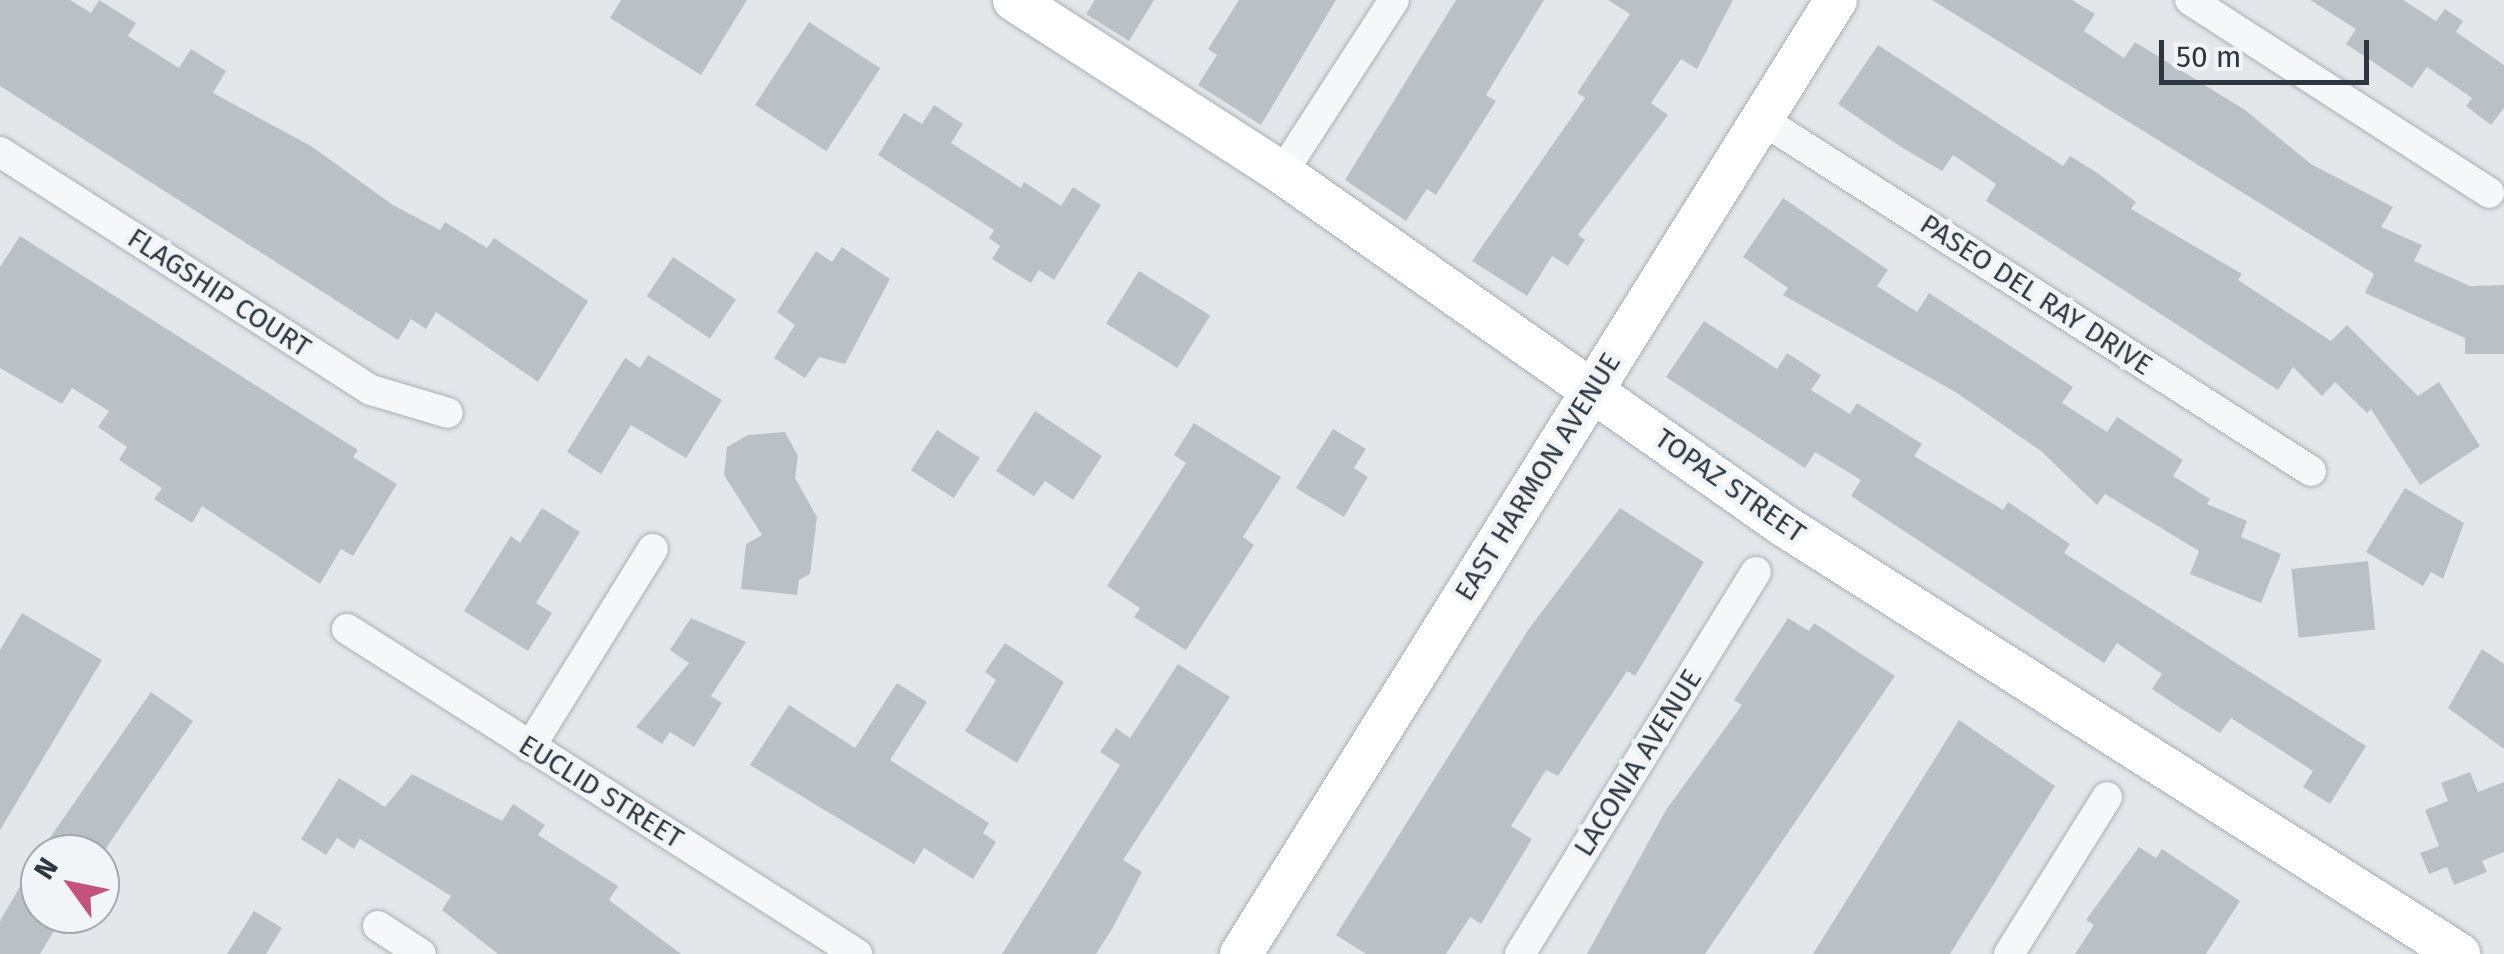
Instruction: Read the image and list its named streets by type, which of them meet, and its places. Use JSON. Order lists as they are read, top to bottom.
{
  "streets": {
    "street": [
      "FLAGSHIP COURT",
      "PASEO DEL RAY DRIVE",
      "EAST HARMON AVENUE",
      "TOPAZ STREET",
      "LACONIA AVENUE",
      "EUCLID STREET"
    ]
  },
  "crossings": [
    ["PASEO DEL RAY DRIVE", "EAST HARMON AVENUE"],
    ["EAST HARMON AVENUE", "TOPAZ STREET"]
  ],
  "scale_bar": "50 m",
  "north": "top left"
}
